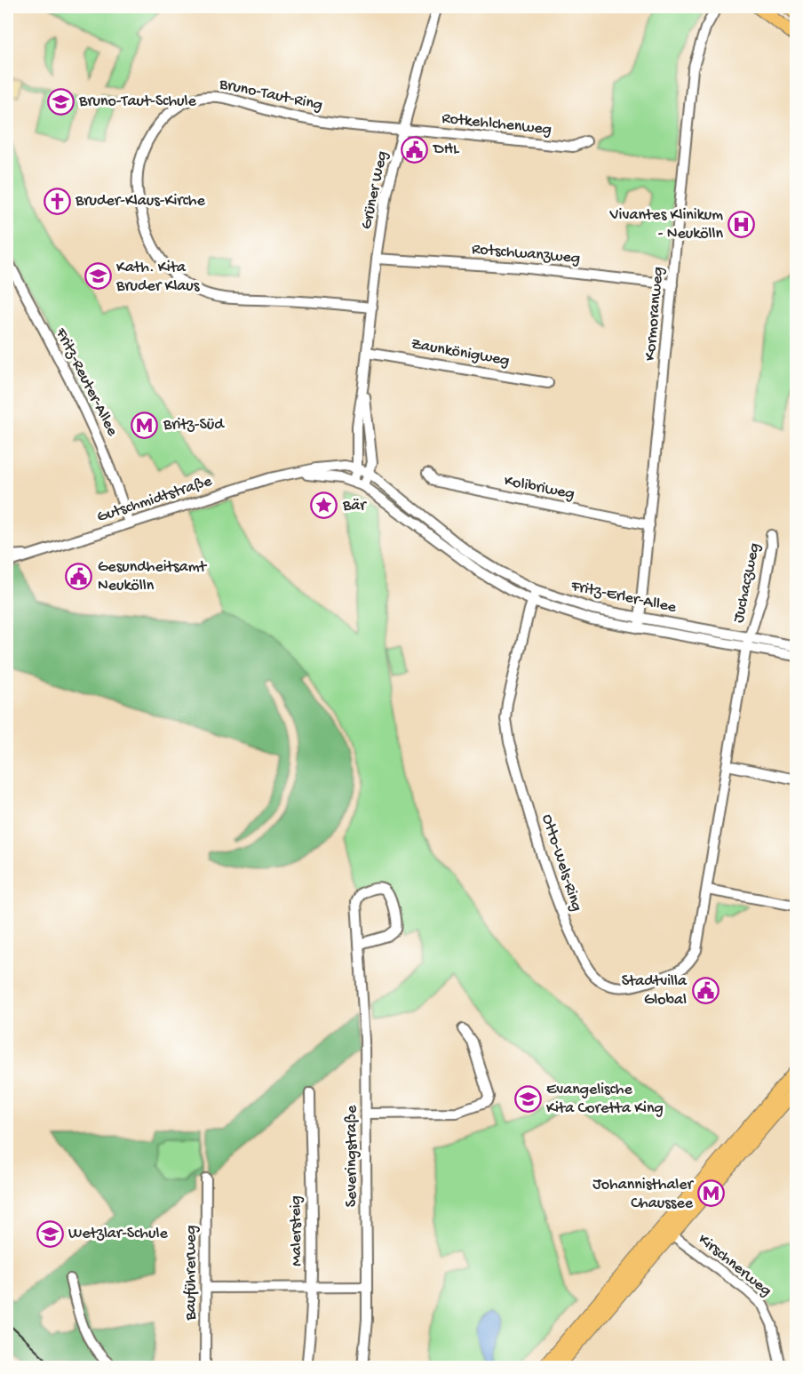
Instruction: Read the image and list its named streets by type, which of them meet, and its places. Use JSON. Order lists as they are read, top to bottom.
{
  "streets": {
    "street": [
      "Bruno-Taut-Ring",
      "Rotkehlchenweg",
      "Grüner Weg",
      "Rotschwanzweg",
      "Kormoranweg",
      "Zaunkönigweg",
      "Fritz-Reuter-Allee",
      "Kolibriweg",
      "Gutschmidtstraße",
      "Juchaczweg",
      "Fritz-Erler-Allee",
      "Otto-Wels-Ring",
      "Severingstraße",
      "Malersteig",
      "Kirschnerweg",
      "Bauführerweg"
    ]
  },
  "crossings": [
    ["Bruno-Taut-Ring", "Rotkehlchenweg"],
    ["Bruno-Taut-Ring", "Grüner Weg"],
    ["Rotkehlchenweg", "Grüner Weg"],
    ["Grüner Weg", "Rotschwanzweg"],
    ["Grüner Weg", "Zaunkönigweg"],
    ["Grüner Weg", "Gutschmidtstraße"],
    ["Grüner Weg", "Fritz-Erler-Allee"],
    ["Rotschwanzweg", "Kormoranweg"],
    ["Kormoranweg", "Kolibriweg"],
    ["Kormoranweg", "Fritz-Erler-Allee"],
    ["Fritz-Reuter-Allee", "Gutschmidtstraße"],
    ["Gutschmidtstraße", "Fritz-Erler-Allee"],
    ["Juchaczweg", "Fritz-Erler-Allee"],
    ["Fritz-Erler-Allee", "Otto-Wels-Ring"]
  ],
  "places": {
    "school or university": [
      "Bruno-Taut-Schule",
      "Kath. Kita Bruder Klaus",
      "Evangelische Kita Coretta King",
      "Wetzlar-Schule"
    ],
    "public building": ["DHL", "Gesundheitsamt Neukölln", "Stadtvilla Global"],
    "church": ["Bruder-Klaus-Kirche"],
    "hospital": ["Vivantes Klinikum - Neukölln"],
    "metro station": ["Britz-Süd", "Johannisthaler Chaussee"],
    "place": ["Bär"]
  }
}
